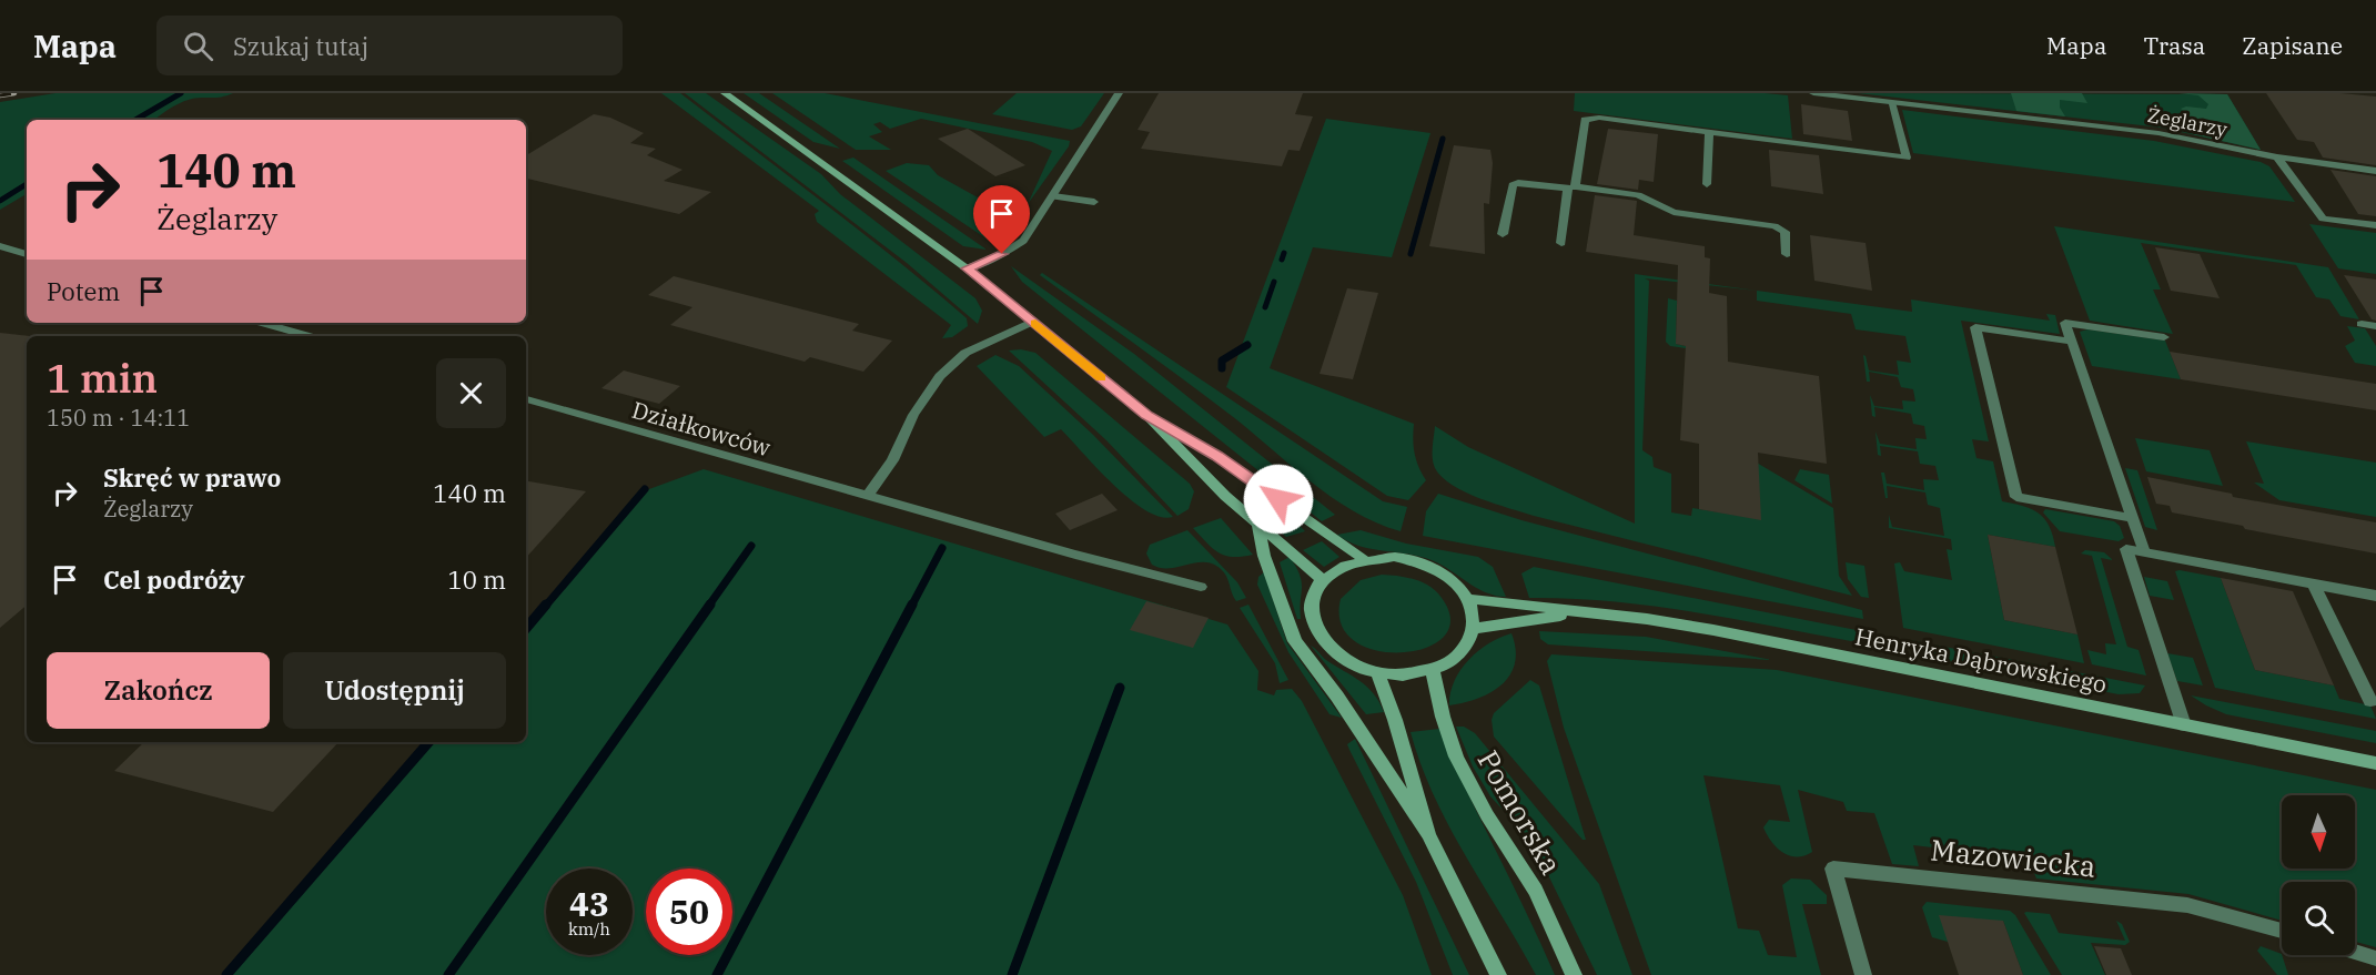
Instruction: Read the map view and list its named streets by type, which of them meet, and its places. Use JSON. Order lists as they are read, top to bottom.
{
  "streets": {
    "main road": ["Henryka Dąbrowskiego", "Pomorska"],
    "street": ["Żeglarzy", "Działkowców", "Mazowiecka"]
  },
  "crossings": [
    ["Henryka Dąbrowskiego", "Pomorska"]
  ],
  "north": "bottom",
  "page": {
    "header": "Mapa",
    "search": "Szukaj tutaj",
    "nav": ["Mapa", "Trasa", "Zapisane"],
    "turn": ["140 m", "Żeglarzy"],
    "then": "Potem",
    "heading": ["1 min", "150 m · 14:11"],
    "list": [
      {
        "name": "Skręć w prawo",
        "note": "Żeglarzy",
        "value": "140 m"
      },
      {
        "name": "Cel podróży",
        "value": "10 m"
      }
    ],
    "buttons": ["Zakończ", "Udostępnij"],
    "speed": "43 km/h",
    "limit": "50"
  }
}
